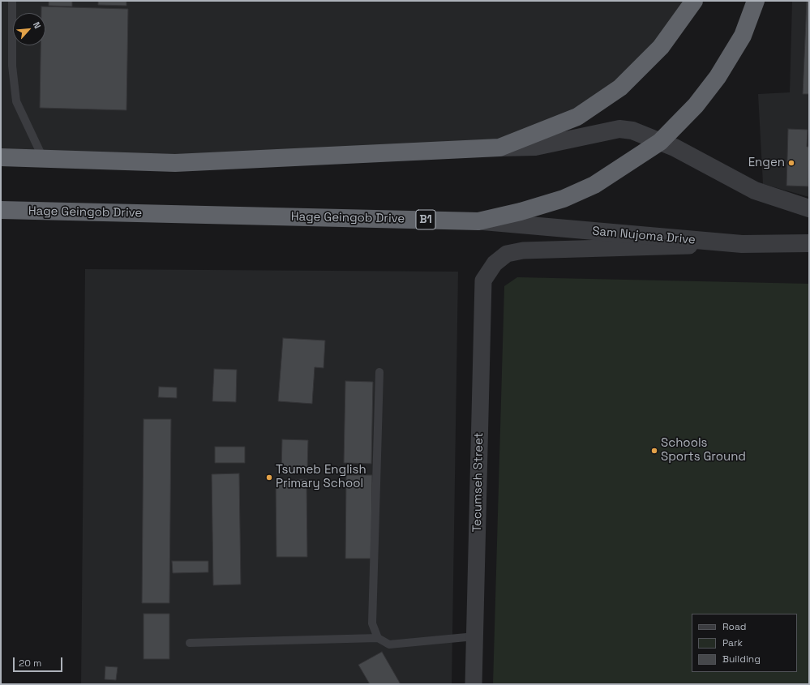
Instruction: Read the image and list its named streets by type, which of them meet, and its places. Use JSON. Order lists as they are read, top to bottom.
{
  "streets": {
    "highway": ["Hage Geingob Drive", "B1"],
    "street": ["Sam Nujoma Drive", "Tecumseh Street"]
  },
  "crossings": [
    ["Hage Geingob Drive", "Sam Nujoma Drive"],
    ["Sam Nujoma Drive", "Tecumseh Street"]
  ],
  "places": ["Engen", "Schools Sports Ground", "Tsumeb English Primary School"],
  "legend": ["Road", "Park", "Building"],
  "scale_bar": "20 m",
  "north": "top right"
}
